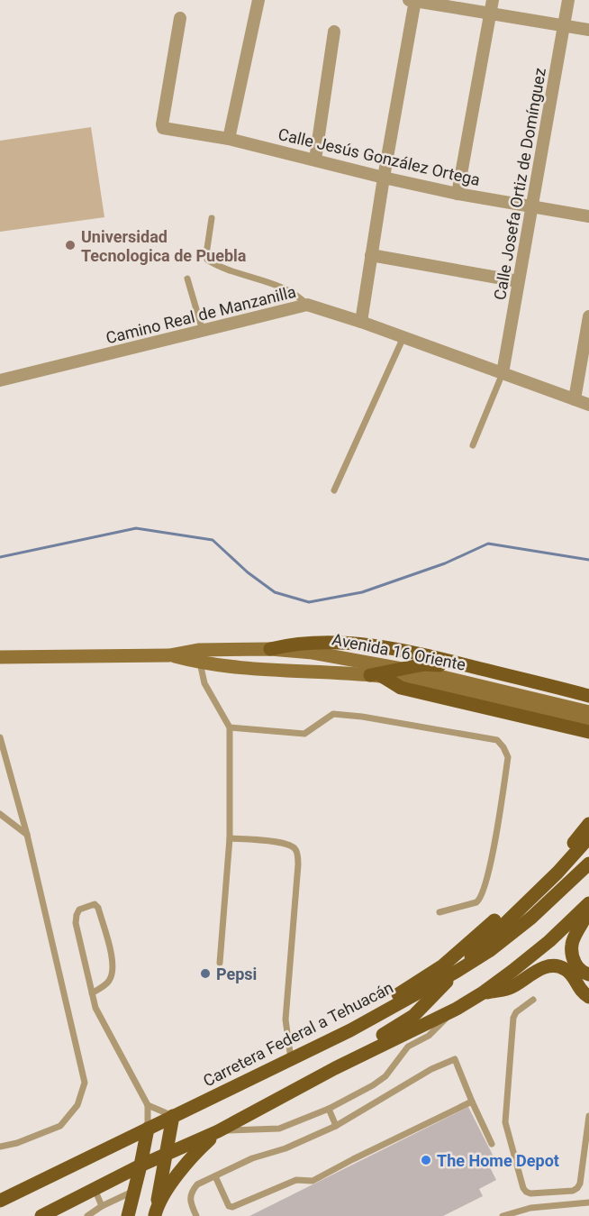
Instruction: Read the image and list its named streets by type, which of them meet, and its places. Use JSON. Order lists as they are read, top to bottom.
{
  "streets": {
    "main road": ["Avenida 16 Oriente", "Carretera Federal a Tehuacán"],
    "street": ["Calle Jesús González Ortega", "Calle Josefa Ortiz de Domínguez", "Camino Real de Manzanilla"]
  },
  "crossings": [
    ["Calle Jesús González Ortega", "Calle Josefa Ortiz de Domínguez"],
    ["Calle Josefa Ortiz de Domínguez", "Camino Real de Manzanilla"]
  ],
  "places": ["Universidad Tecnologica de Puebla", "Pepsi", "The Home Depot"]
}
